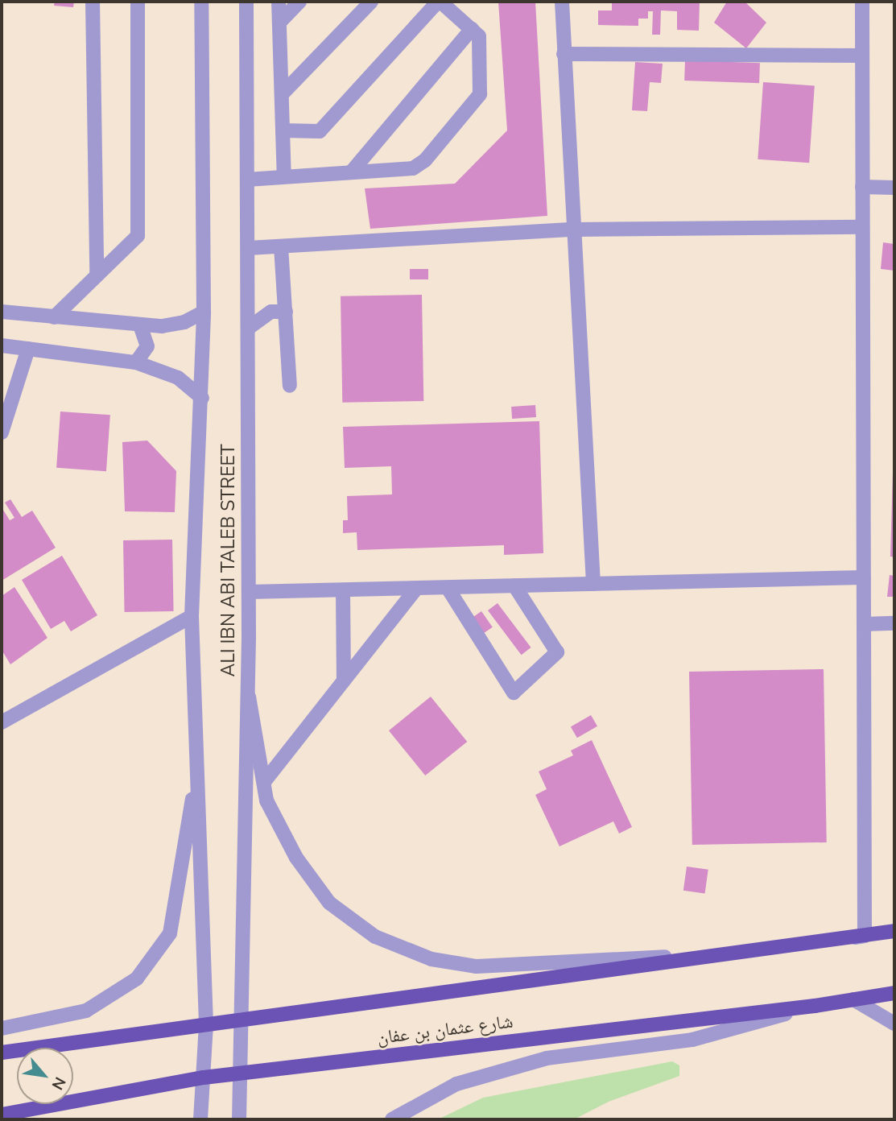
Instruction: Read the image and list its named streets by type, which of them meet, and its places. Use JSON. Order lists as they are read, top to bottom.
{
  "streets": {
    "main road": ["شارع عثمان بن عفان"],
    "street": ["ALI IBN ABI TALEB STREET"]
  },
  "crossings": [
    ["ALI IBN ABI TALEB STREET", "شارع عثمان بن عفان"]
  ],
  "north": "bottom right"
}
